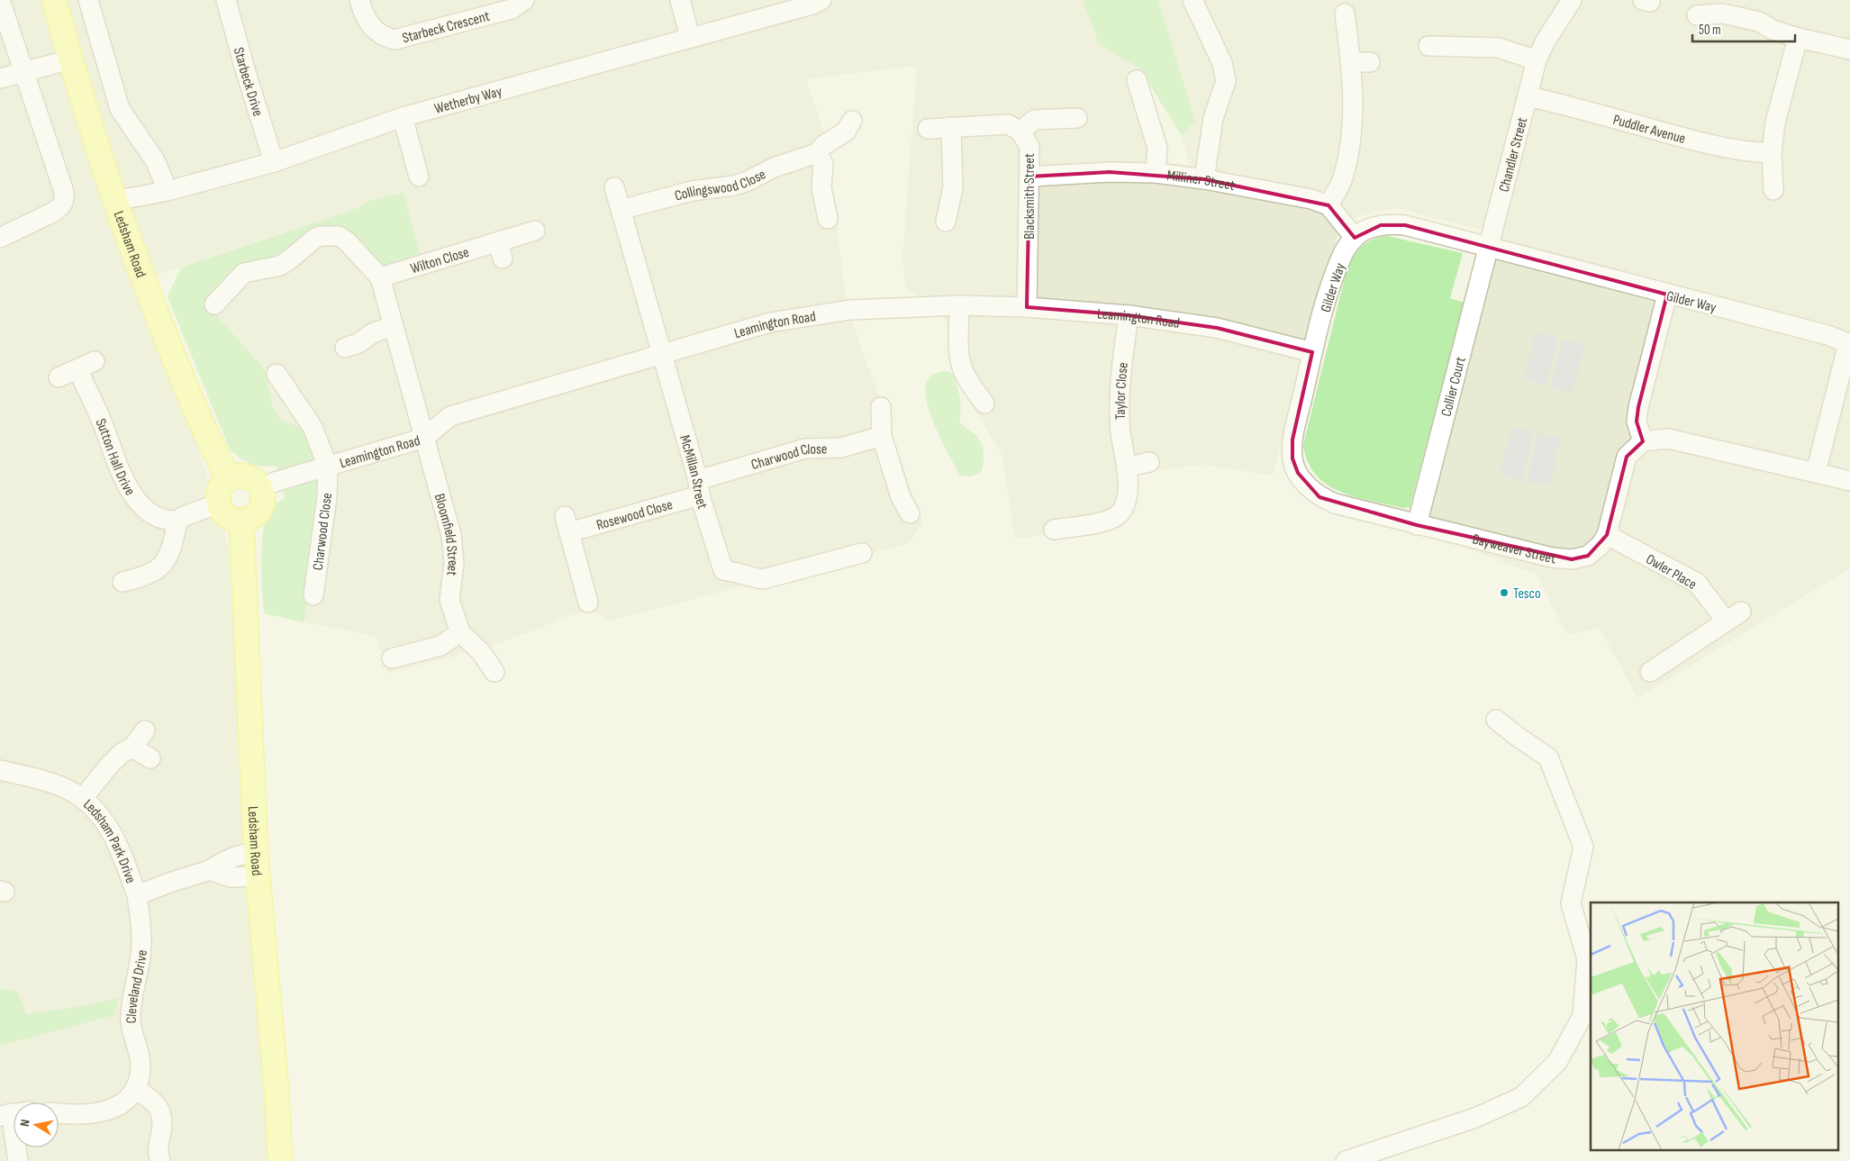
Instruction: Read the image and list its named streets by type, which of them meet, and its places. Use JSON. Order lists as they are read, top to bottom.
{
  "streets": {
    "main road": ["Ledsham Road"],
    "street": [
      "Starbeck Crescent",
      "Starbeck Drive",
      "Wetherby Way",
      "Puddler Avenue",
      "Chandler Street",
      "Milliner Street",
      "Collingswood Close",
      "Blacksmith Street",
      "Wilton Close",
      "Gilder Way",
      "Leamington Road",
      "Collier Court",
      "Taylor Close",
      "Sutton Hall Drive",
      "Charwood Close",
      "McMillan Street",
      "Rosewood Close",
      "Bloomfield Street",
      "Bayweaver Street",
      "Owler Place",
      "Ledsham Park Drive",
      "Cleveland Drive"
    ]
  },
  "crossings": [
    ["Starbeck Drive", "Wetherby Way"],
    ["Wetherby Way", "Ledsham Road"],
    ["Puddler Avenue", "Chandler Street"],
    ["Chandler Street", "Gilder Way"],
    ["Chandler Street", "Collier Court"],
    ["Milliner Street", "Blacksmith Street"],
    ["Blacksmith Street", "Leamington Road"],
    ["Ledsham Road", "Leamington Road"],
    ["Ledsham Road", "Ledsham Park Drive"],
    ["Gilder Way", "Leamington Road"],
    ["Gilder Way", "Collier Court"],
    ["Gilder Way", "Bayweaver Street"],
    ["Leamington Road", "Taylor Close"],
    ["Leamington Road", "Charwood Close"],
    ["Leamington Road", "McMillan Street"],
    ["Leamington Road", "Bloomfield Street"],
    ["Leamington Road", "Bayweaver Street"],
    ["Collier Court", "Bayweaver Street"],
    ["Charwood Close", "McMillan Street"],
    ["Charwood Close", "Rosewood Close"],
    ["McMillan Street", "Rosewood Close"],
    ["Bayweaver Street", "Owler Place"],
    ["Ledsham Park Drive", "Cleveland Drive"]
  ],
  "places": ["Tesco"],
  "scale_bar": "50 m",
  "north": "left"
}
